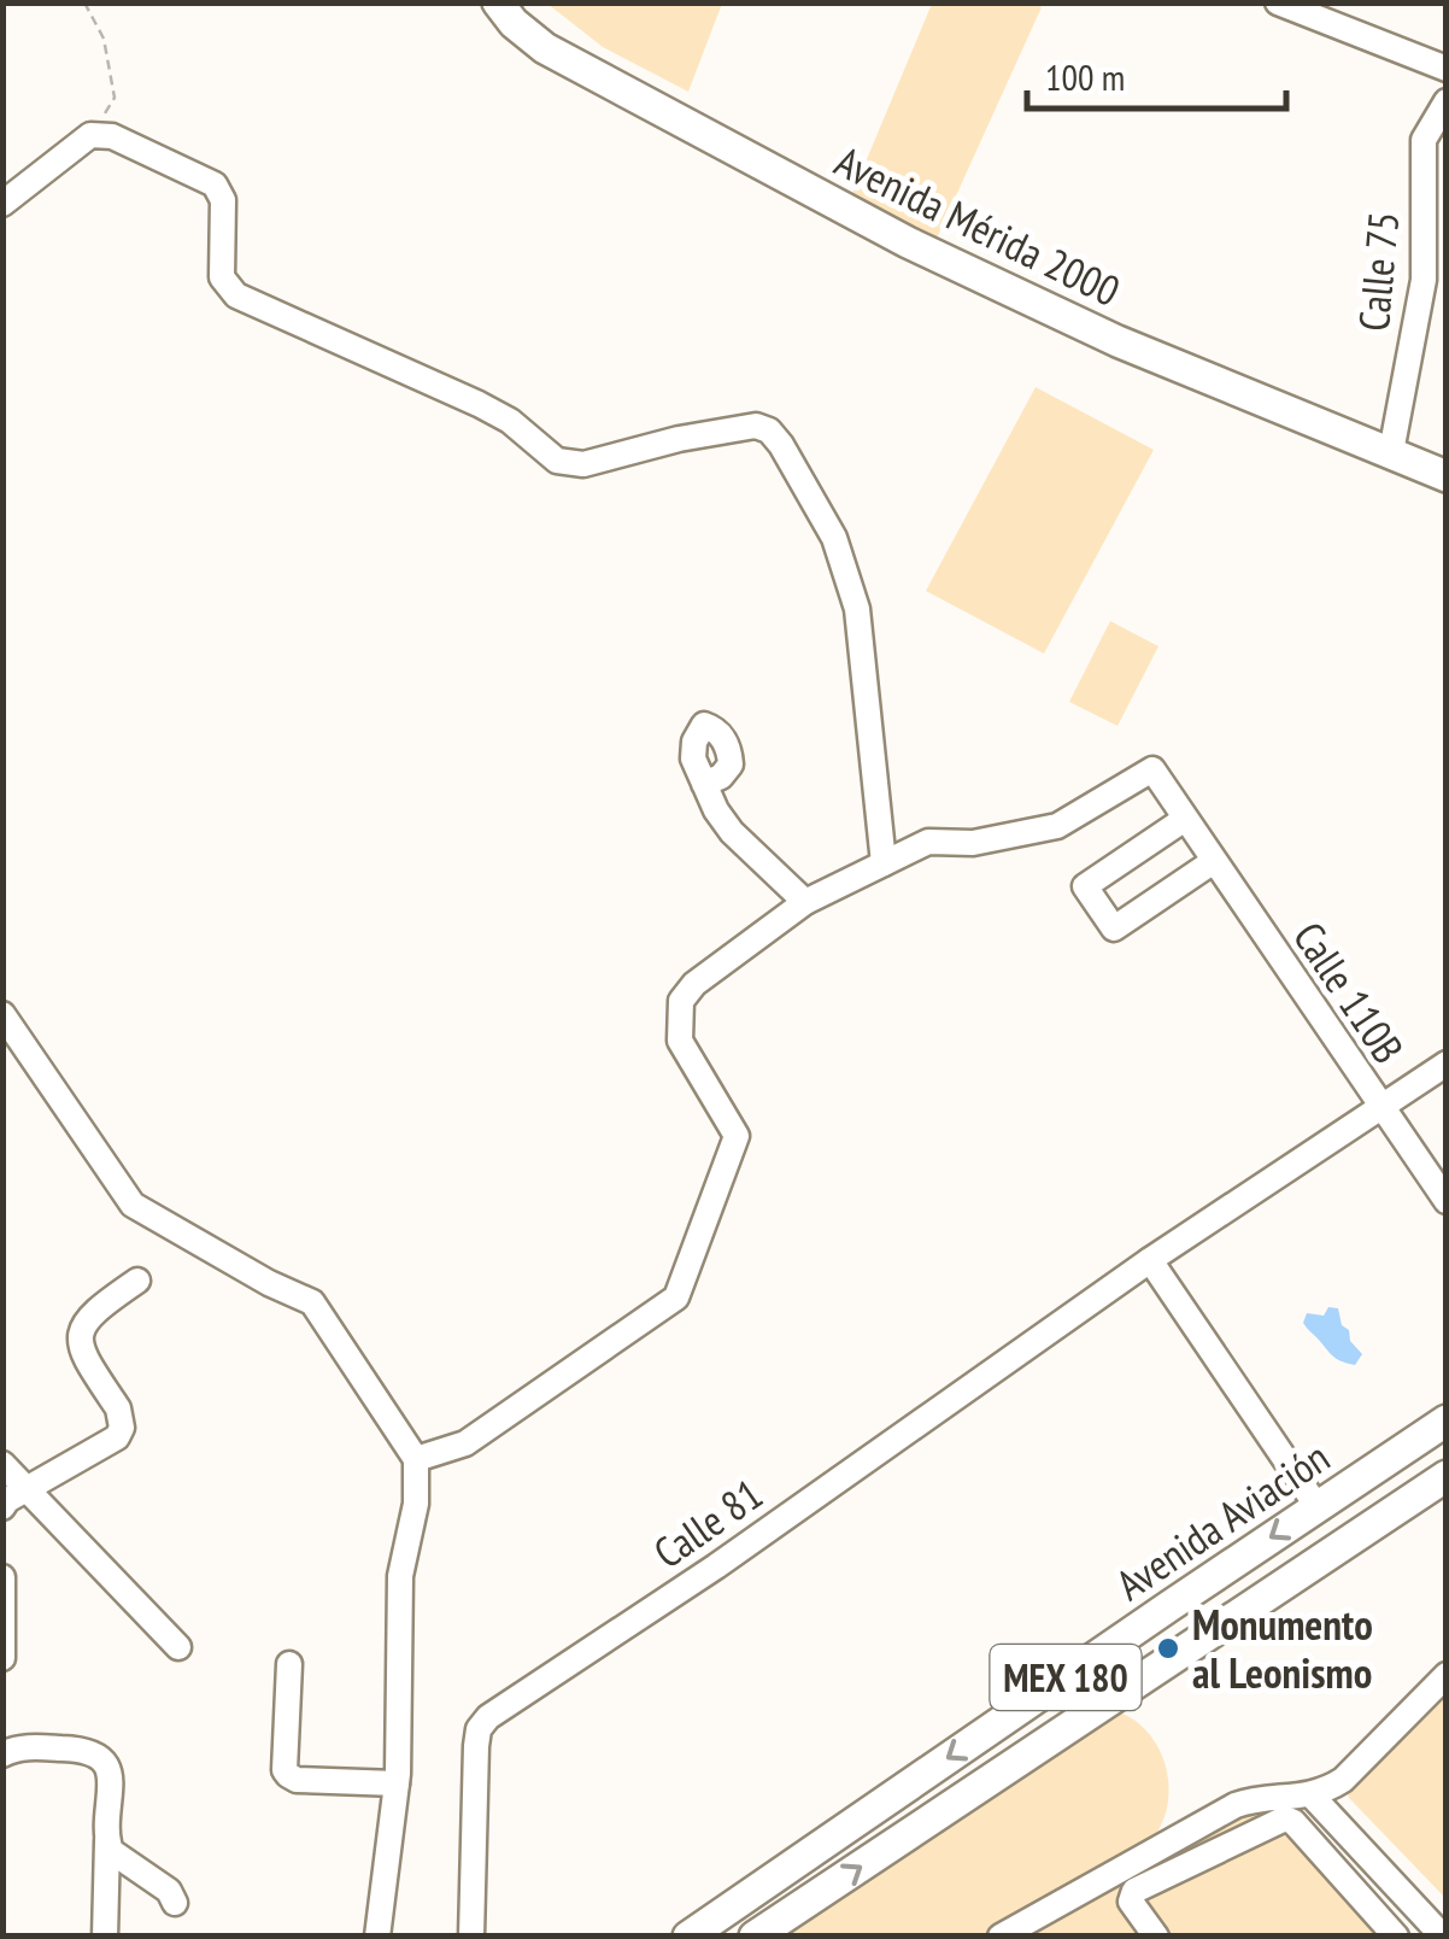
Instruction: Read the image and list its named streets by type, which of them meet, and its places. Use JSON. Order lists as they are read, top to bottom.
{
  "streets": {
    "main road": ["Avenida Mérida 2000", "Avenida Aviación", "MEX 180"],
    "street": ["Calle 75", "Calle 110B", "Calle 81"]
  },
  "crossings": [
    ["Avenida Mérida 2000", "Calle 75"],
    ["Calle 110B", "Calle 81"]
  ],
  "places": ["Monumento al Leonismo"],
  "scale_bar": "100 m"
}
